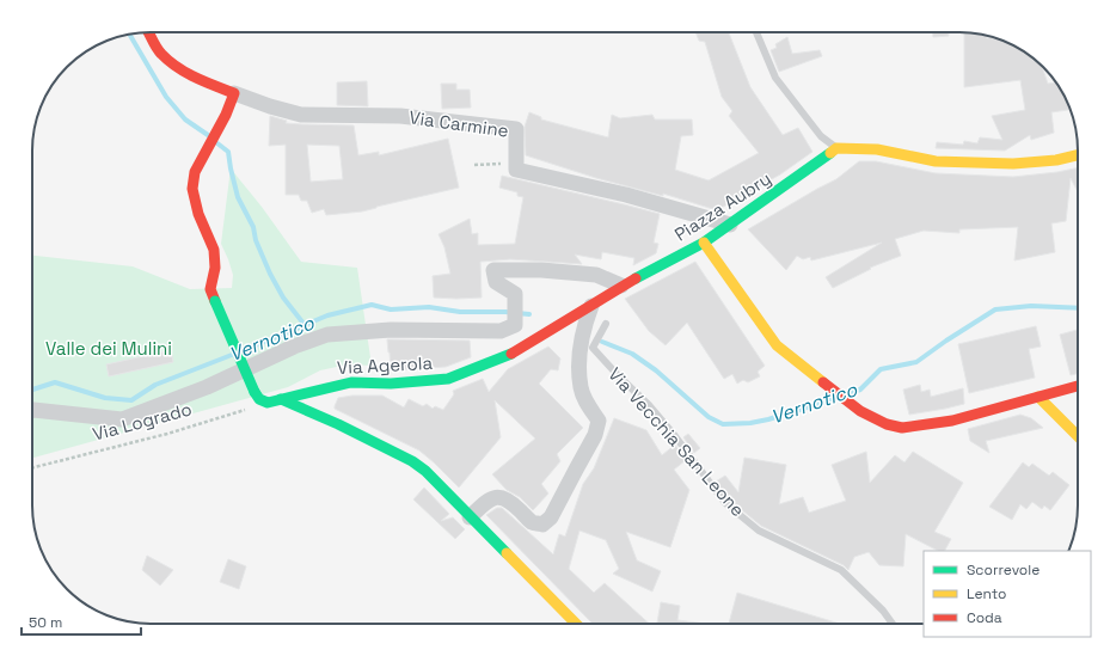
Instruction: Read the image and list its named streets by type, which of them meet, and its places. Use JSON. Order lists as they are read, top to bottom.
{
  "streets": {
    "street": ["Via Carmine", "Piazza Aubry", "Via Agerola"],
    "lane": ["Via Vecchia San Leone"],
    "path": ["Via Logrado"]
  },
  "crossings": [
    ["Via Carmine", "Piazza Aubry"],
    ["Piazza Aubry", "Via Agerola"],
    ["Via Agerola", "Via Logrado"]
  ],
  "water": ["Vernotico"],
  "parks": ["Valle dei Mulini"],
  "legend": ["Scorrevole", "Lento", "Coda"],
  "scale_bar": "50 m"
}
